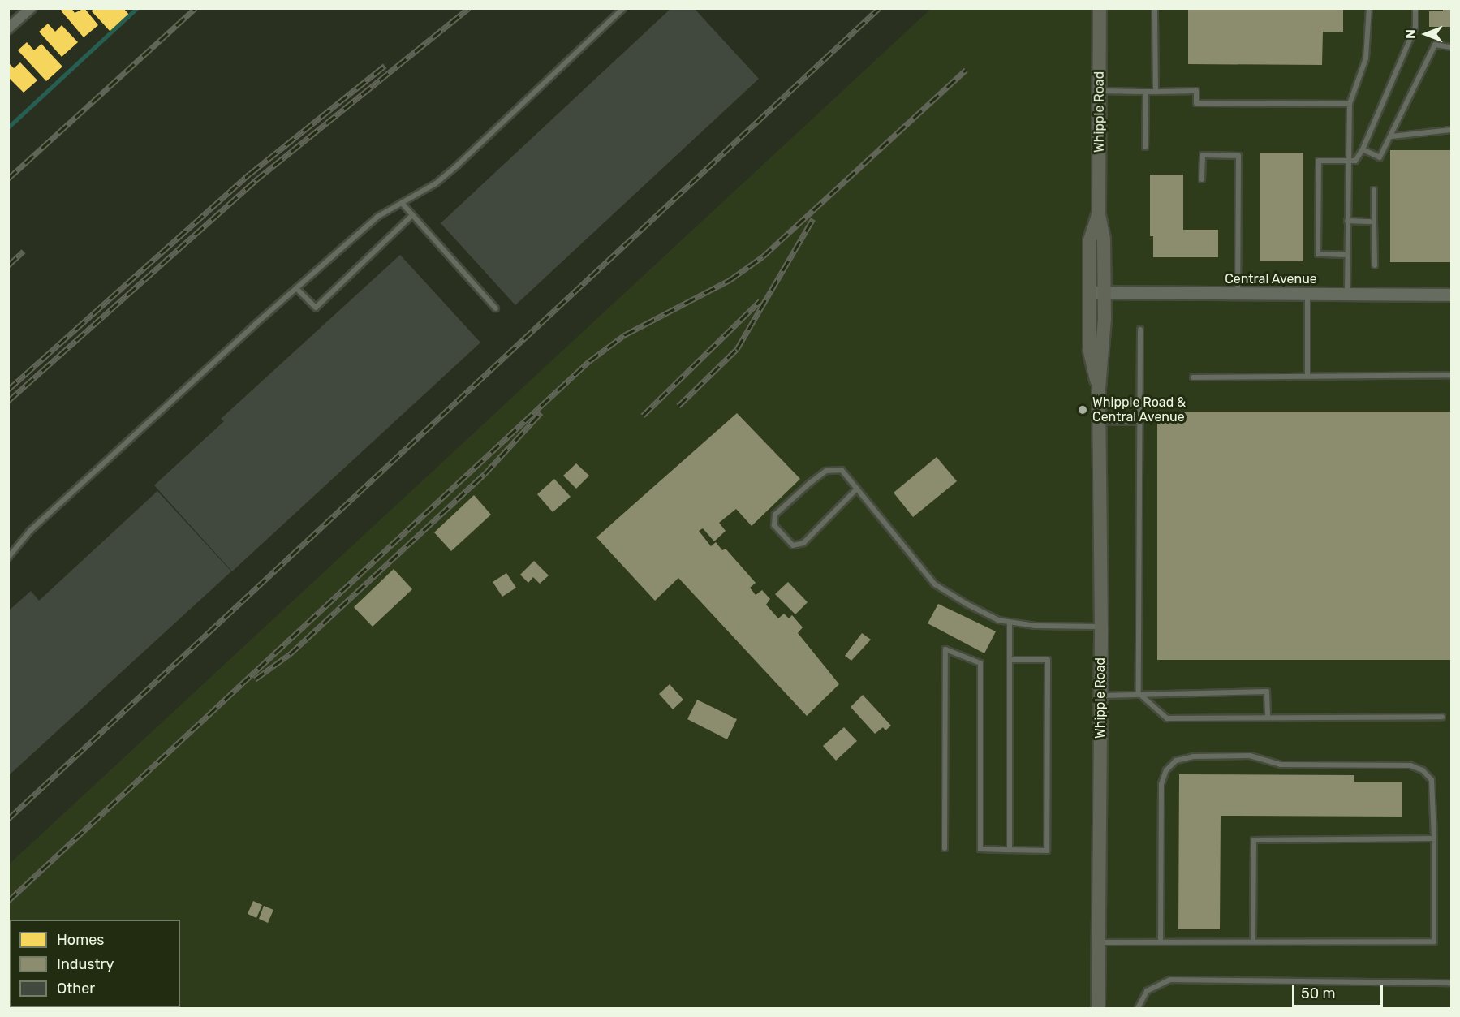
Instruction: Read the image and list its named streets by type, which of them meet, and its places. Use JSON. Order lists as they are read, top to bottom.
{
  "streets": {
    "main road": ["Whipple Road"],
    "street": ["Central Avenue"]
  },
  "crossings": [
    ["Whipple Road", "Central Avenue"]
  ],
  "places": ["Whipple Road & Central Avenue"],
  "legend": ["Homes", "Industry", "Other"],
  "scale_bar": "50 m",
  "north": "left"
}
